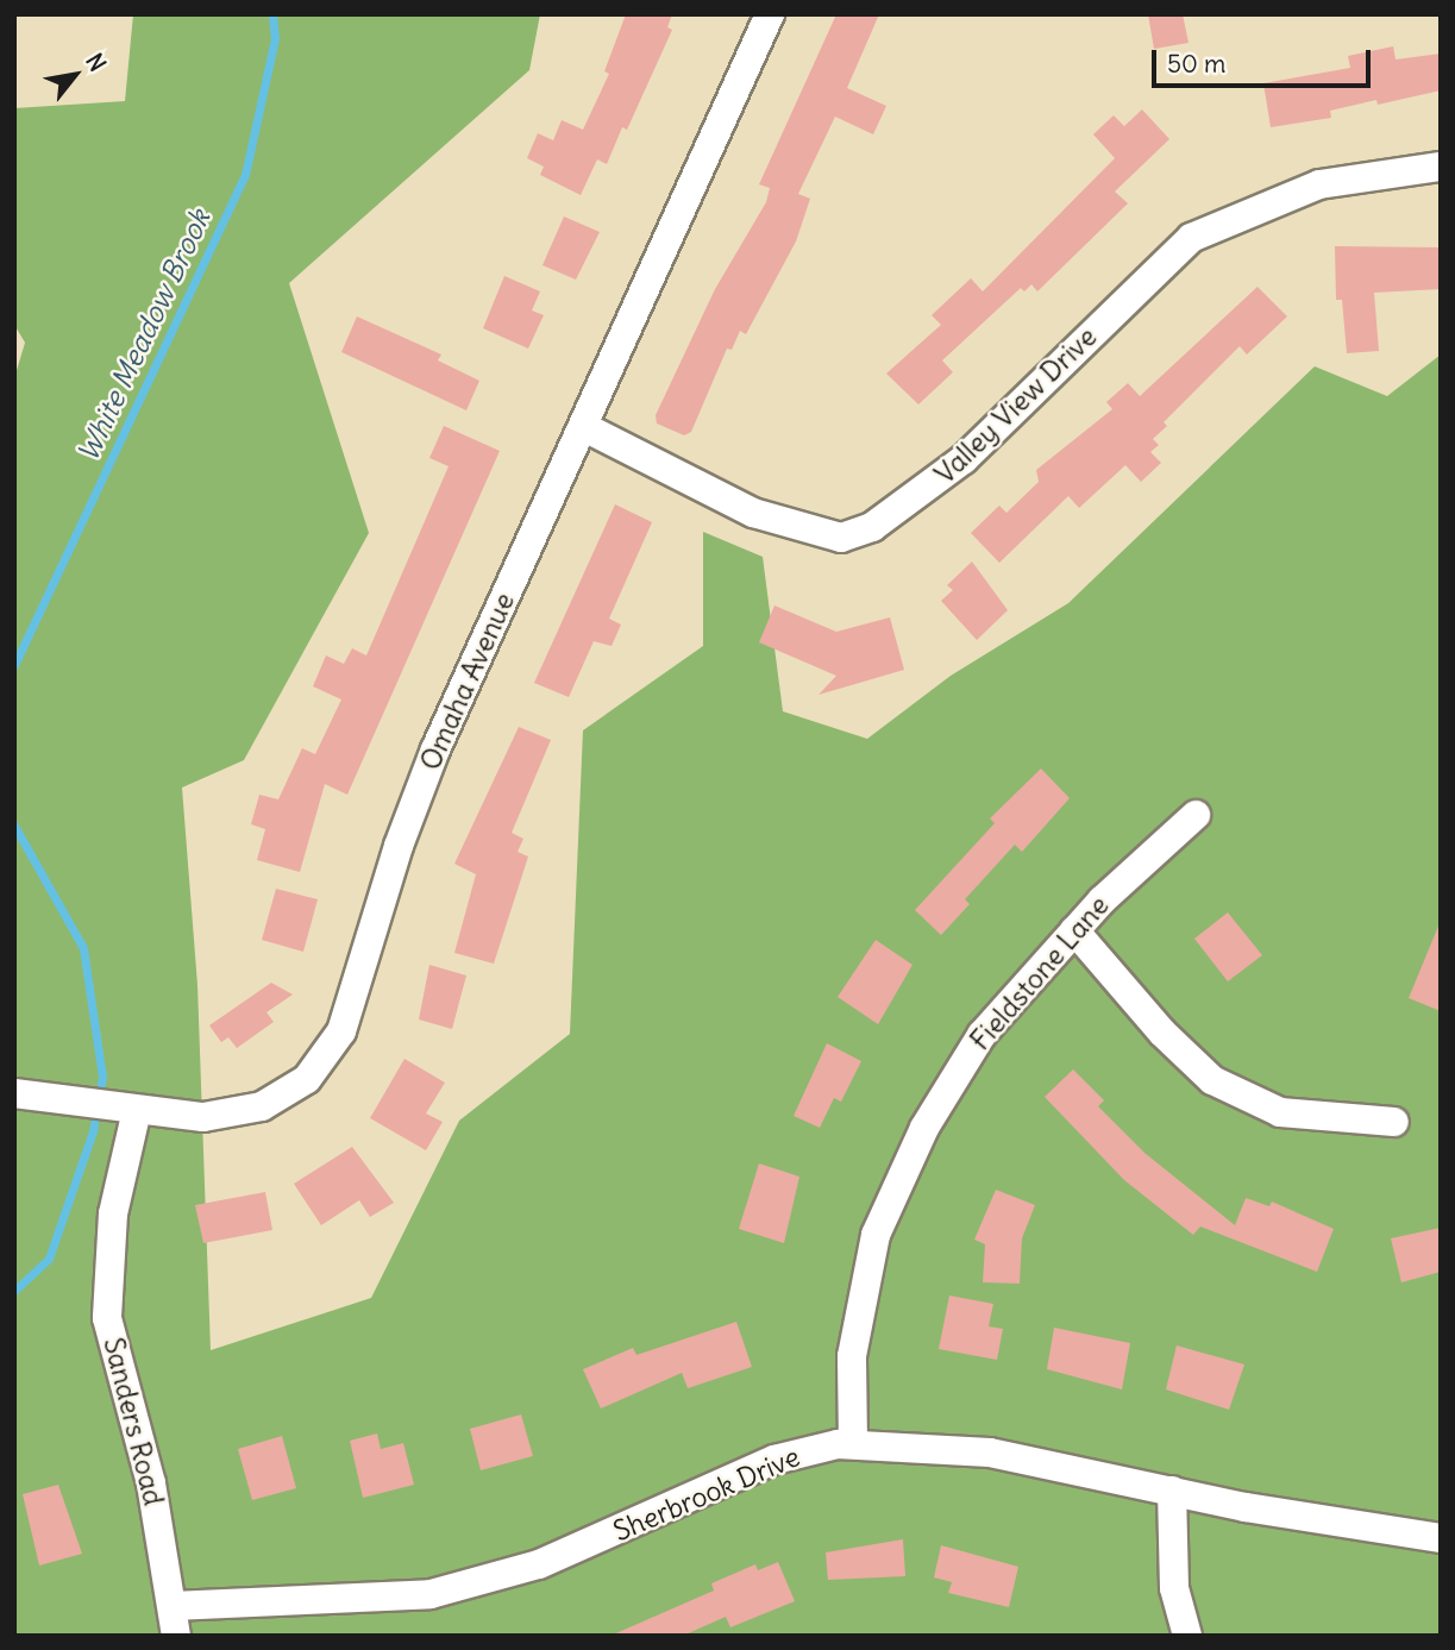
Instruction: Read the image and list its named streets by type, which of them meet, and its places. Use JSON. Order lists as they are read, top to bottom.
{
  "streets": {
    "street": [
      "Valley View Drive",
      "Omaha Avenue",
      "Fieldstone Lane",
      "Sanders Road",
      "Sherbrook Drive"
    ]
  },
  "crossings": [
    ["Valley View Drive", "Omaha Avenue"],
    ["Omaha Avenue", "Sanders Road"],
    ["Fieldstone Lane", "Sherbrook Drive"],
    ["Sanders Road", "Sherbrook Drive"]
  ],
  "water": ["White Meadow Brook"],
  "scale_bar": "50 m",
  "north": "top right"
}
